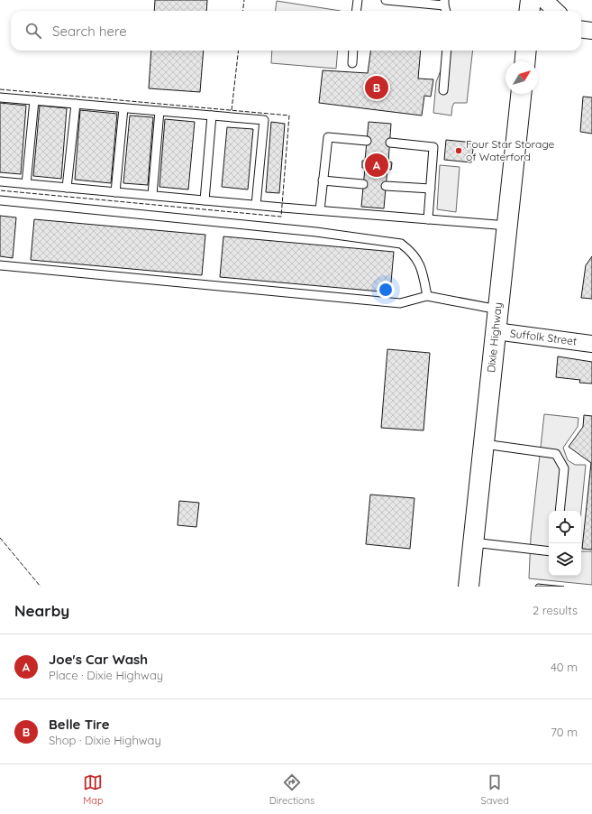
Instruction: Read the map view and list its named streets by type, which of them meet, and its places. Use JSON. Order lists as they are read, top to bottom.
{
  "streets": {
    "main road": ["Dixie Highway"],
    "street": ["Suffolk Street"]
  },
  "crossings": [
    ["Dixie Highway", "Suffolk Street"]
  ],
  "places": ["Four Star Storage of Waterford"],
  "north": "top right",
  "page": {
    "search": "Search here",
    "pins": ["B", "A"],
    "heading": ["Nearby", "2 results"],
    "list": [
      {
        "mark": "A",
        "name": "Joe's Car Wash",
        "note": "Place · Dixie Highway",
        "value": "40 m"
      },
      {
        "mark": "B",
        "name": "Belle Tire",
        "note": "Shop · Dixie Highway",
        "value": "70 m"
      }
    ],
    "nav": ["Map", "Directions", "Saved"]
  }
}
